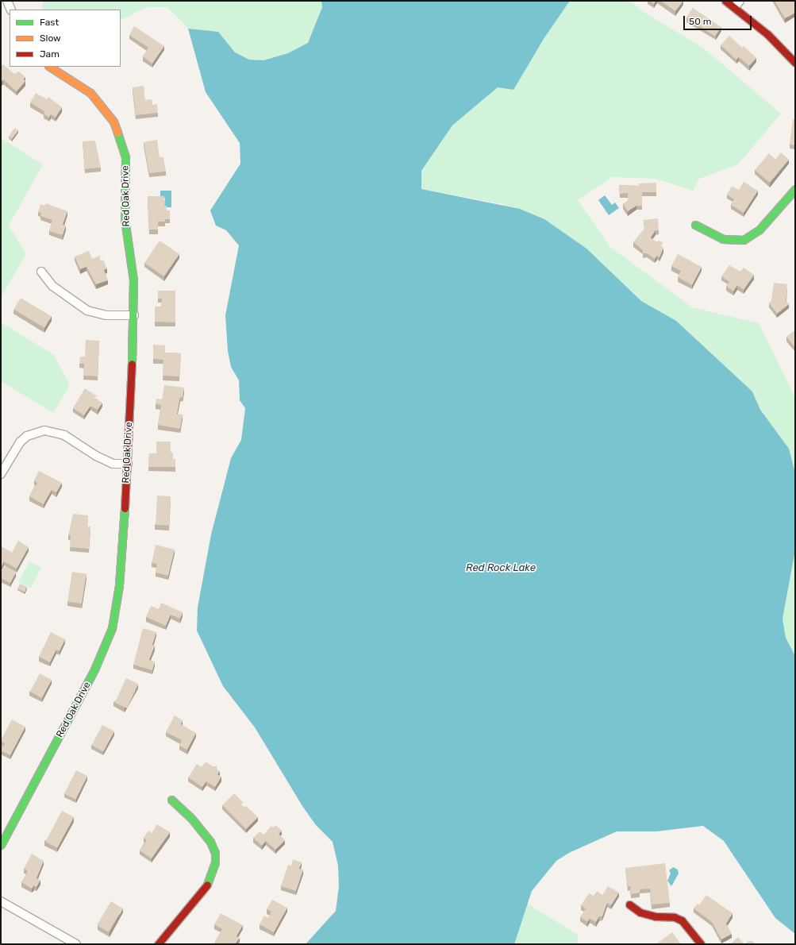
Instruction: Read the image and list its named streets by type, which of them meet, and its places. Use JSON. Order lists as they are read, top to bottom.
{
  "streets": {
    "street": ["Red Oak Drive"]
  },
  "water": ["Red Rock Lake"],
  "legend": ["Fast", "Slow", "Jam"],
  "scale_bar": "50 m"
}
